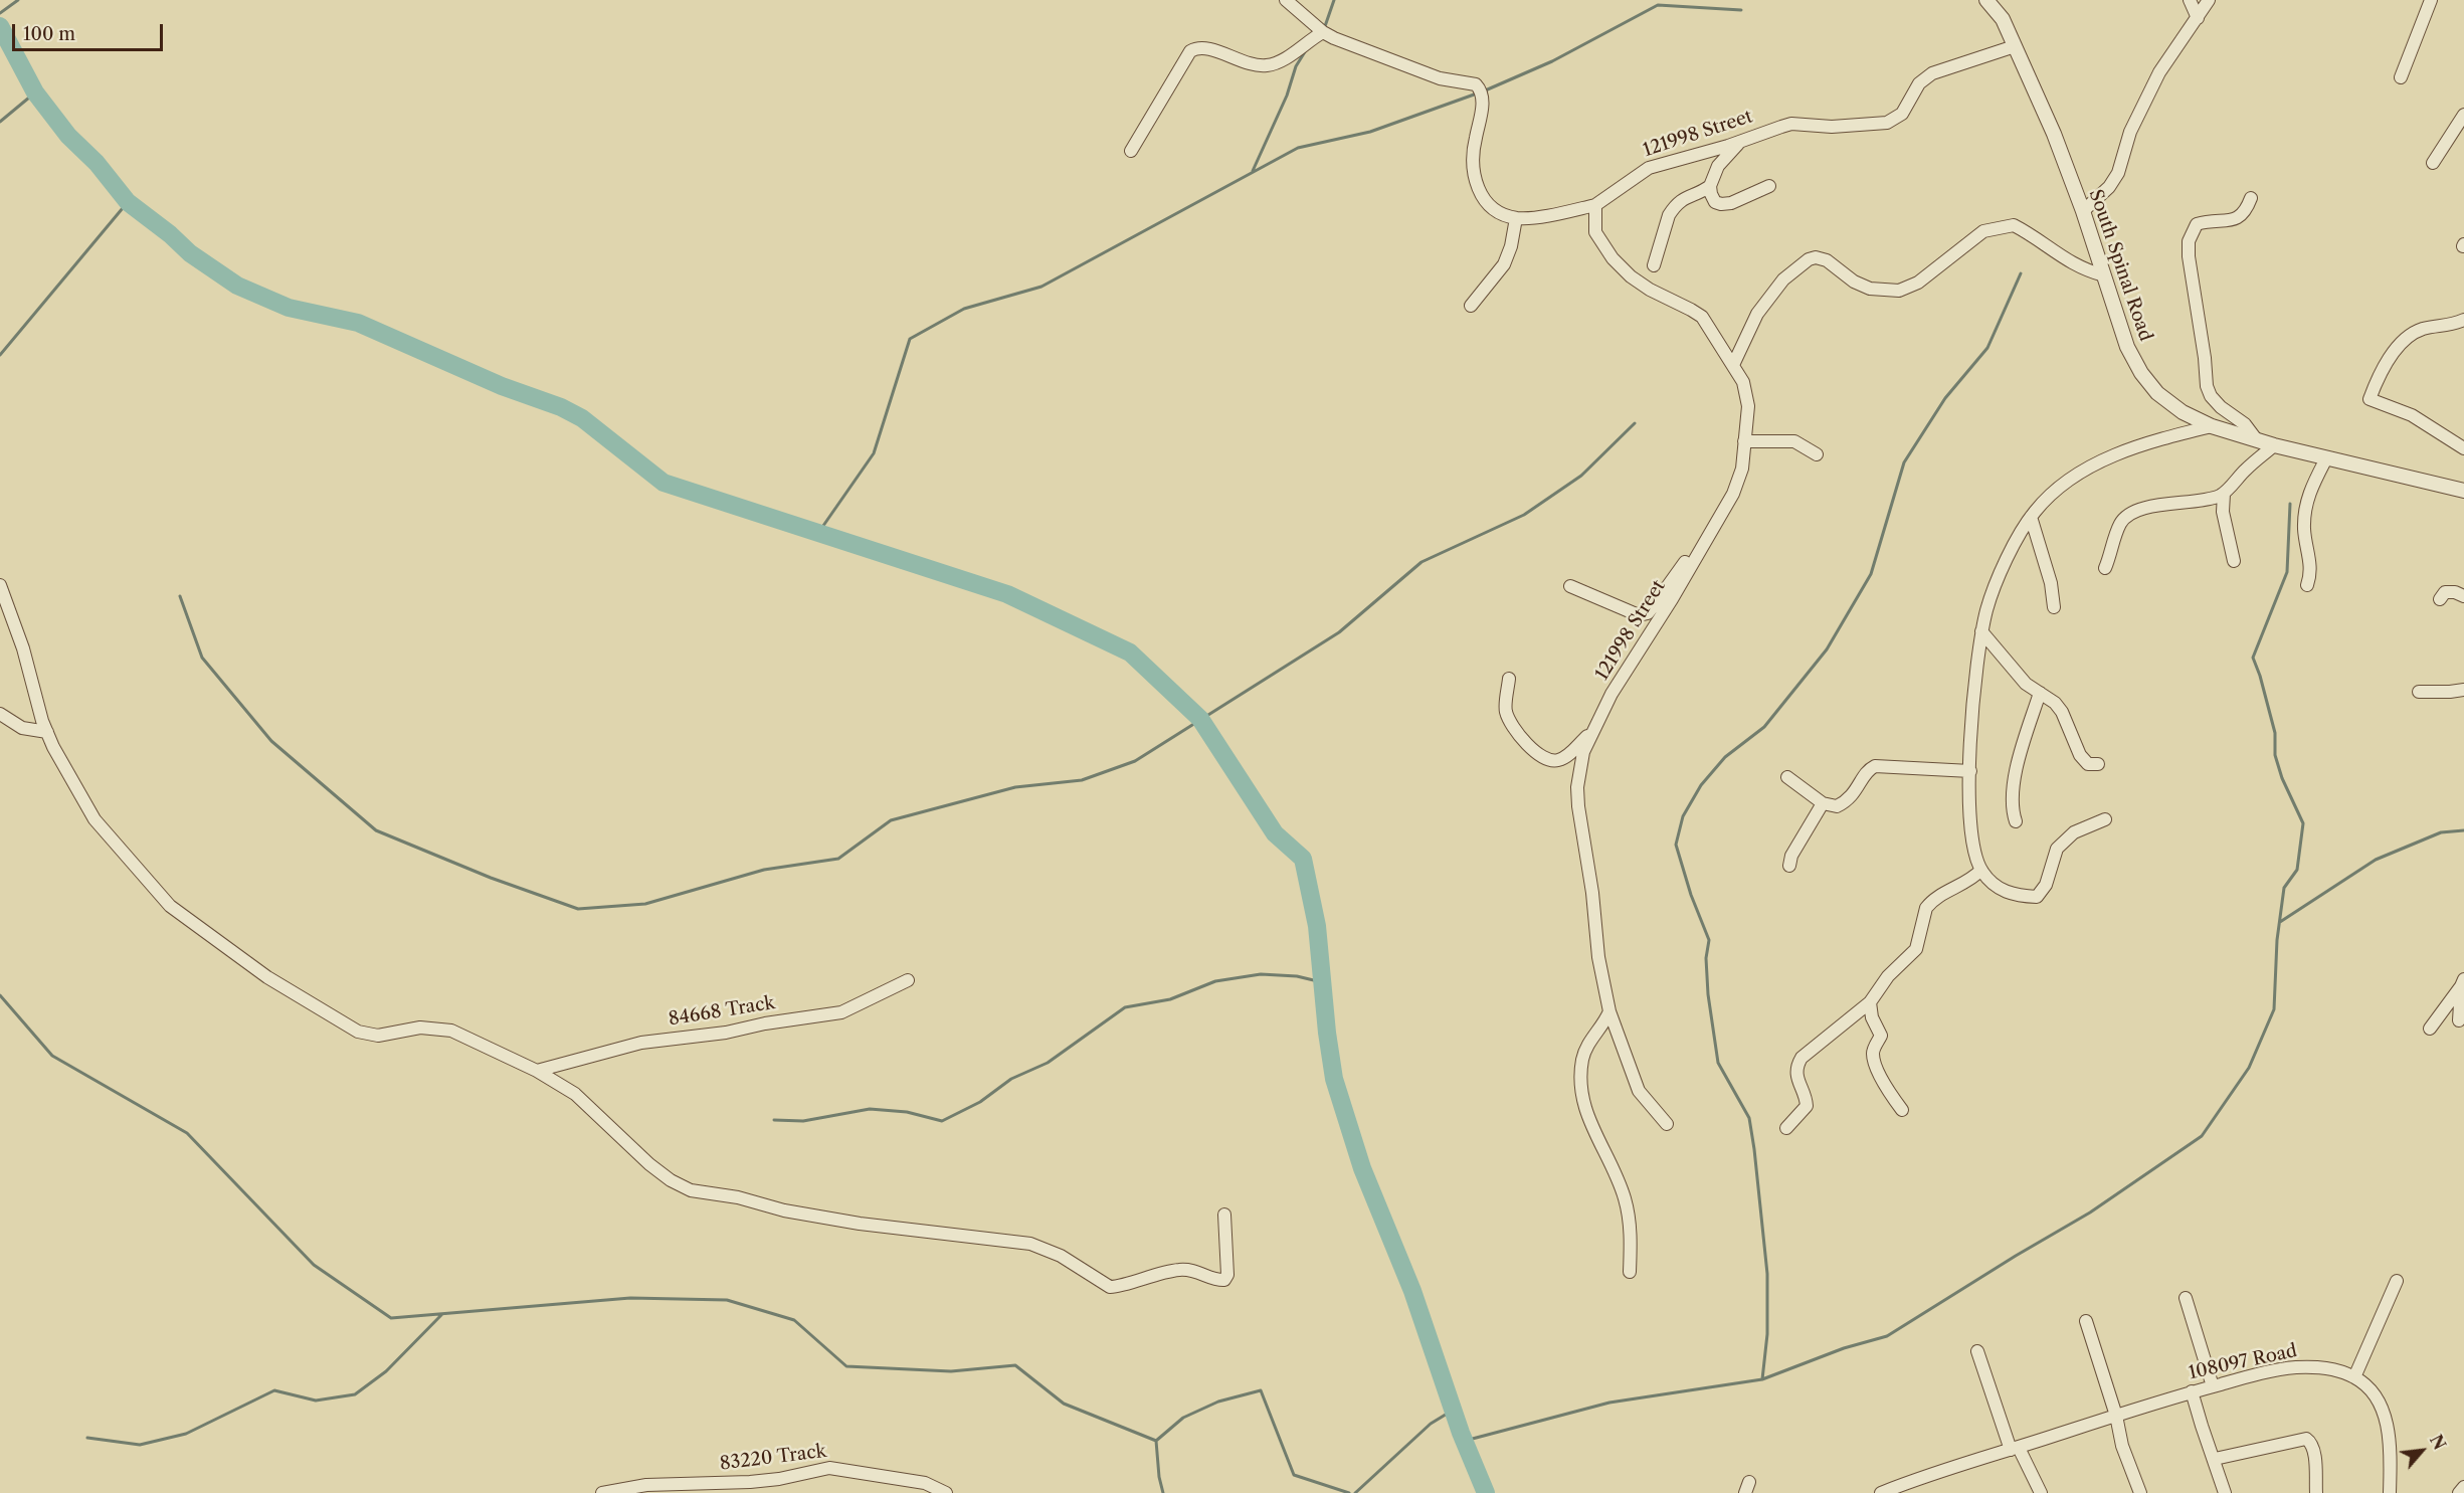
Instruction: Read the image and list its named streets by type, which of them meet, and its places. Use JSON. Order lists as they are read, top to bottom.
{
  "streets": {
    "street": [
      "121998 Street",
      "South Spinal Road",
      "84668 Track",
      "108097 Road",
      "83220 Track"
    ]
  },
  "crossings": [
    ["121998 Street", "South Spinal Road"]
  ],
  "scale_bar": "100 m",
  "north": "top right"
}
